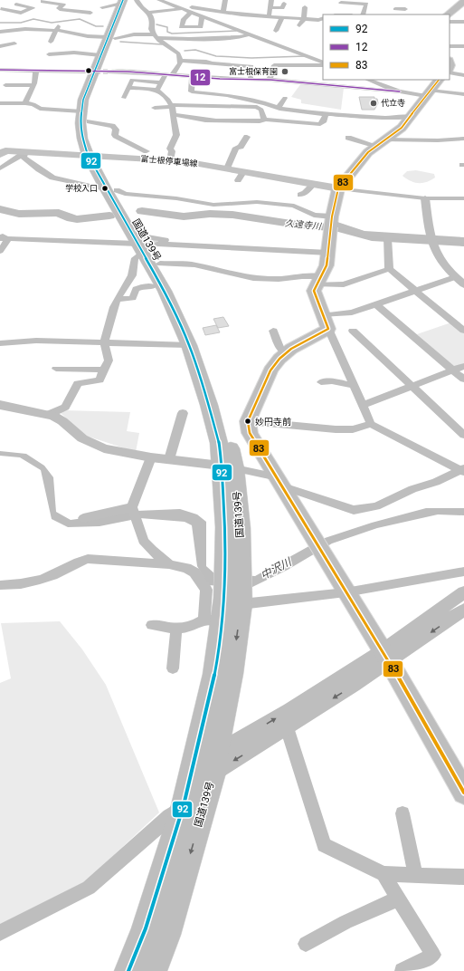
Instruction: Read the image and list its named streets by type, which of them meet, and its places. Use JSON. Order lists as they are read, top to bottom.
{
  "streets": {
    "highway": ["国道139号"],
    "main road": ["富士根停車場線"]
  },
  "crossings": [
    ["富士根停車場線", "国道139号"]
  ],
  "water": ["久遠寺川", "中沢川"],
  "places": [
    "富士根保育園",
    "代立寺",
    "学校入口",
    "妙円寺前"
  ],
  "lines": ["transit line 92", "transit line 12", "transit line 83"],
  "legend": ["92", "12", "83"]
}
